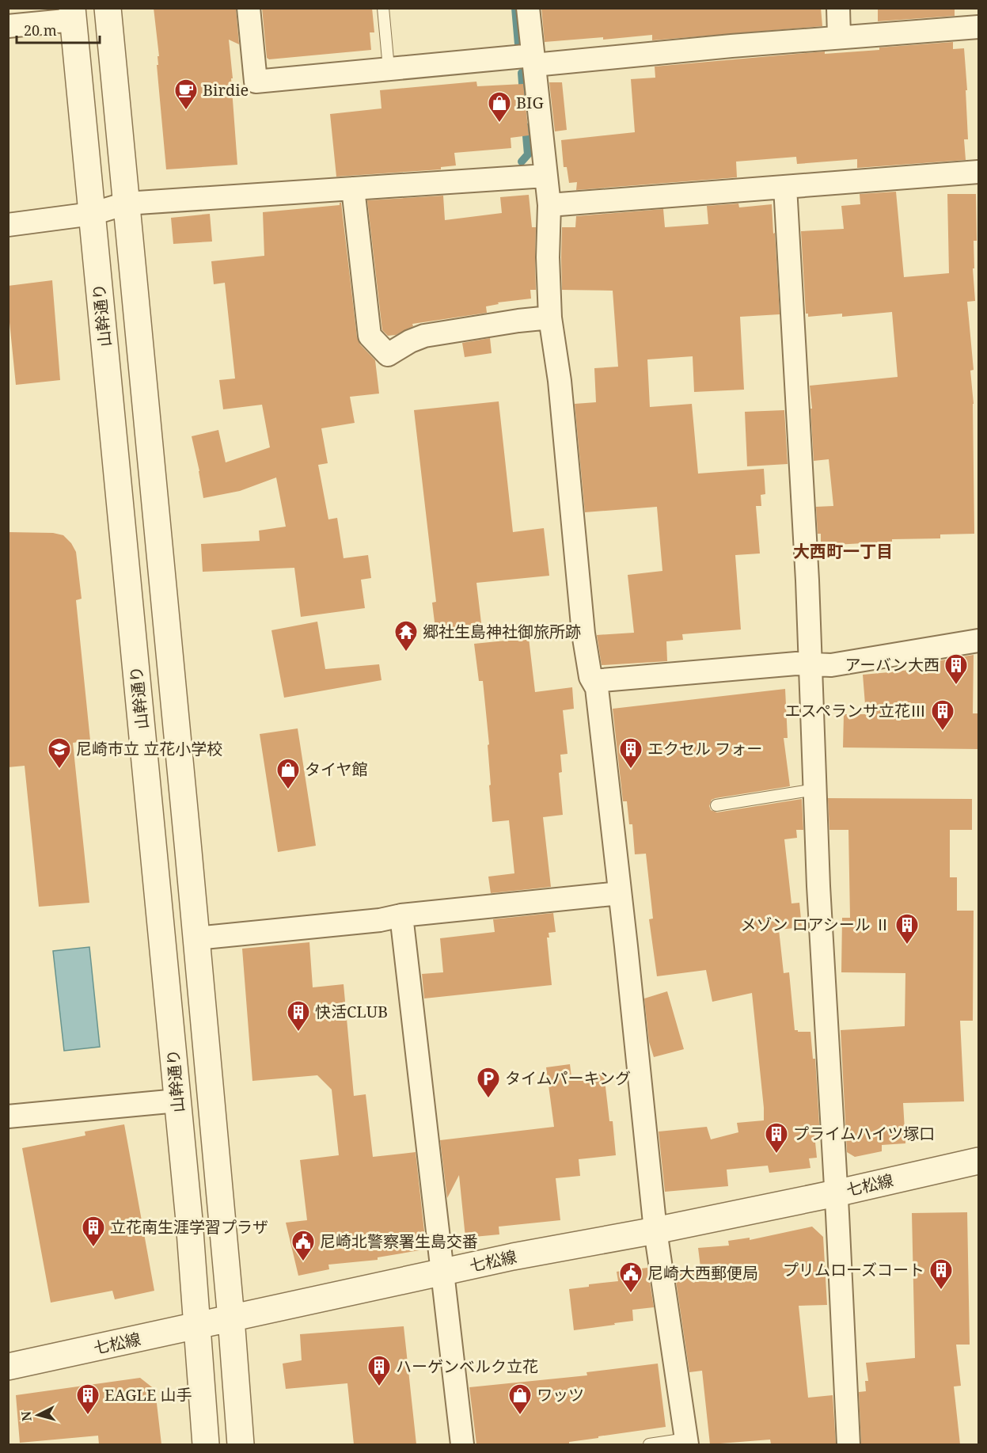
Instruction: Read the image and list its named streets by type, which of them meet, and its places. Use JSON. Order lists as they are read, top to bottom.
{
  "streets": {
    "street": ["山幹通り", "七松線"]
  },
  "crossings": [
    ["山幹通り", "七松線"]
  ],
  "districts": ["大西町一丁目"],
  "places": {
    "cafe": ["Birdie"],
    "shop": ["BIG", "タイヤ館", "ワッツ"],
    "temple": ["郷社生島神社御旅所跡"],
    "building": [
      "アーバン大西",
      "エスペランサ立花Ⅲ",
      "エクセル フォー",
      "メゾン ロアシール Ⅱ",
      "快活CLUB",
      "プライムハイツ塚口",
      "立花南生涯学習プラザ",
      "プリムローズコート",
      "ハーゲンベルク立花",
      "EAGLE 山手"
    ],
    "school or university": ["尼崎市立 立花小学校"],
    "parking": ["タイムパーキング"],
    "public building": ["尼崎北警察署生島交番", "尼崎大西郵便局"]
  },
  "scale_bar": "20 m",
  "north": "left"
}
